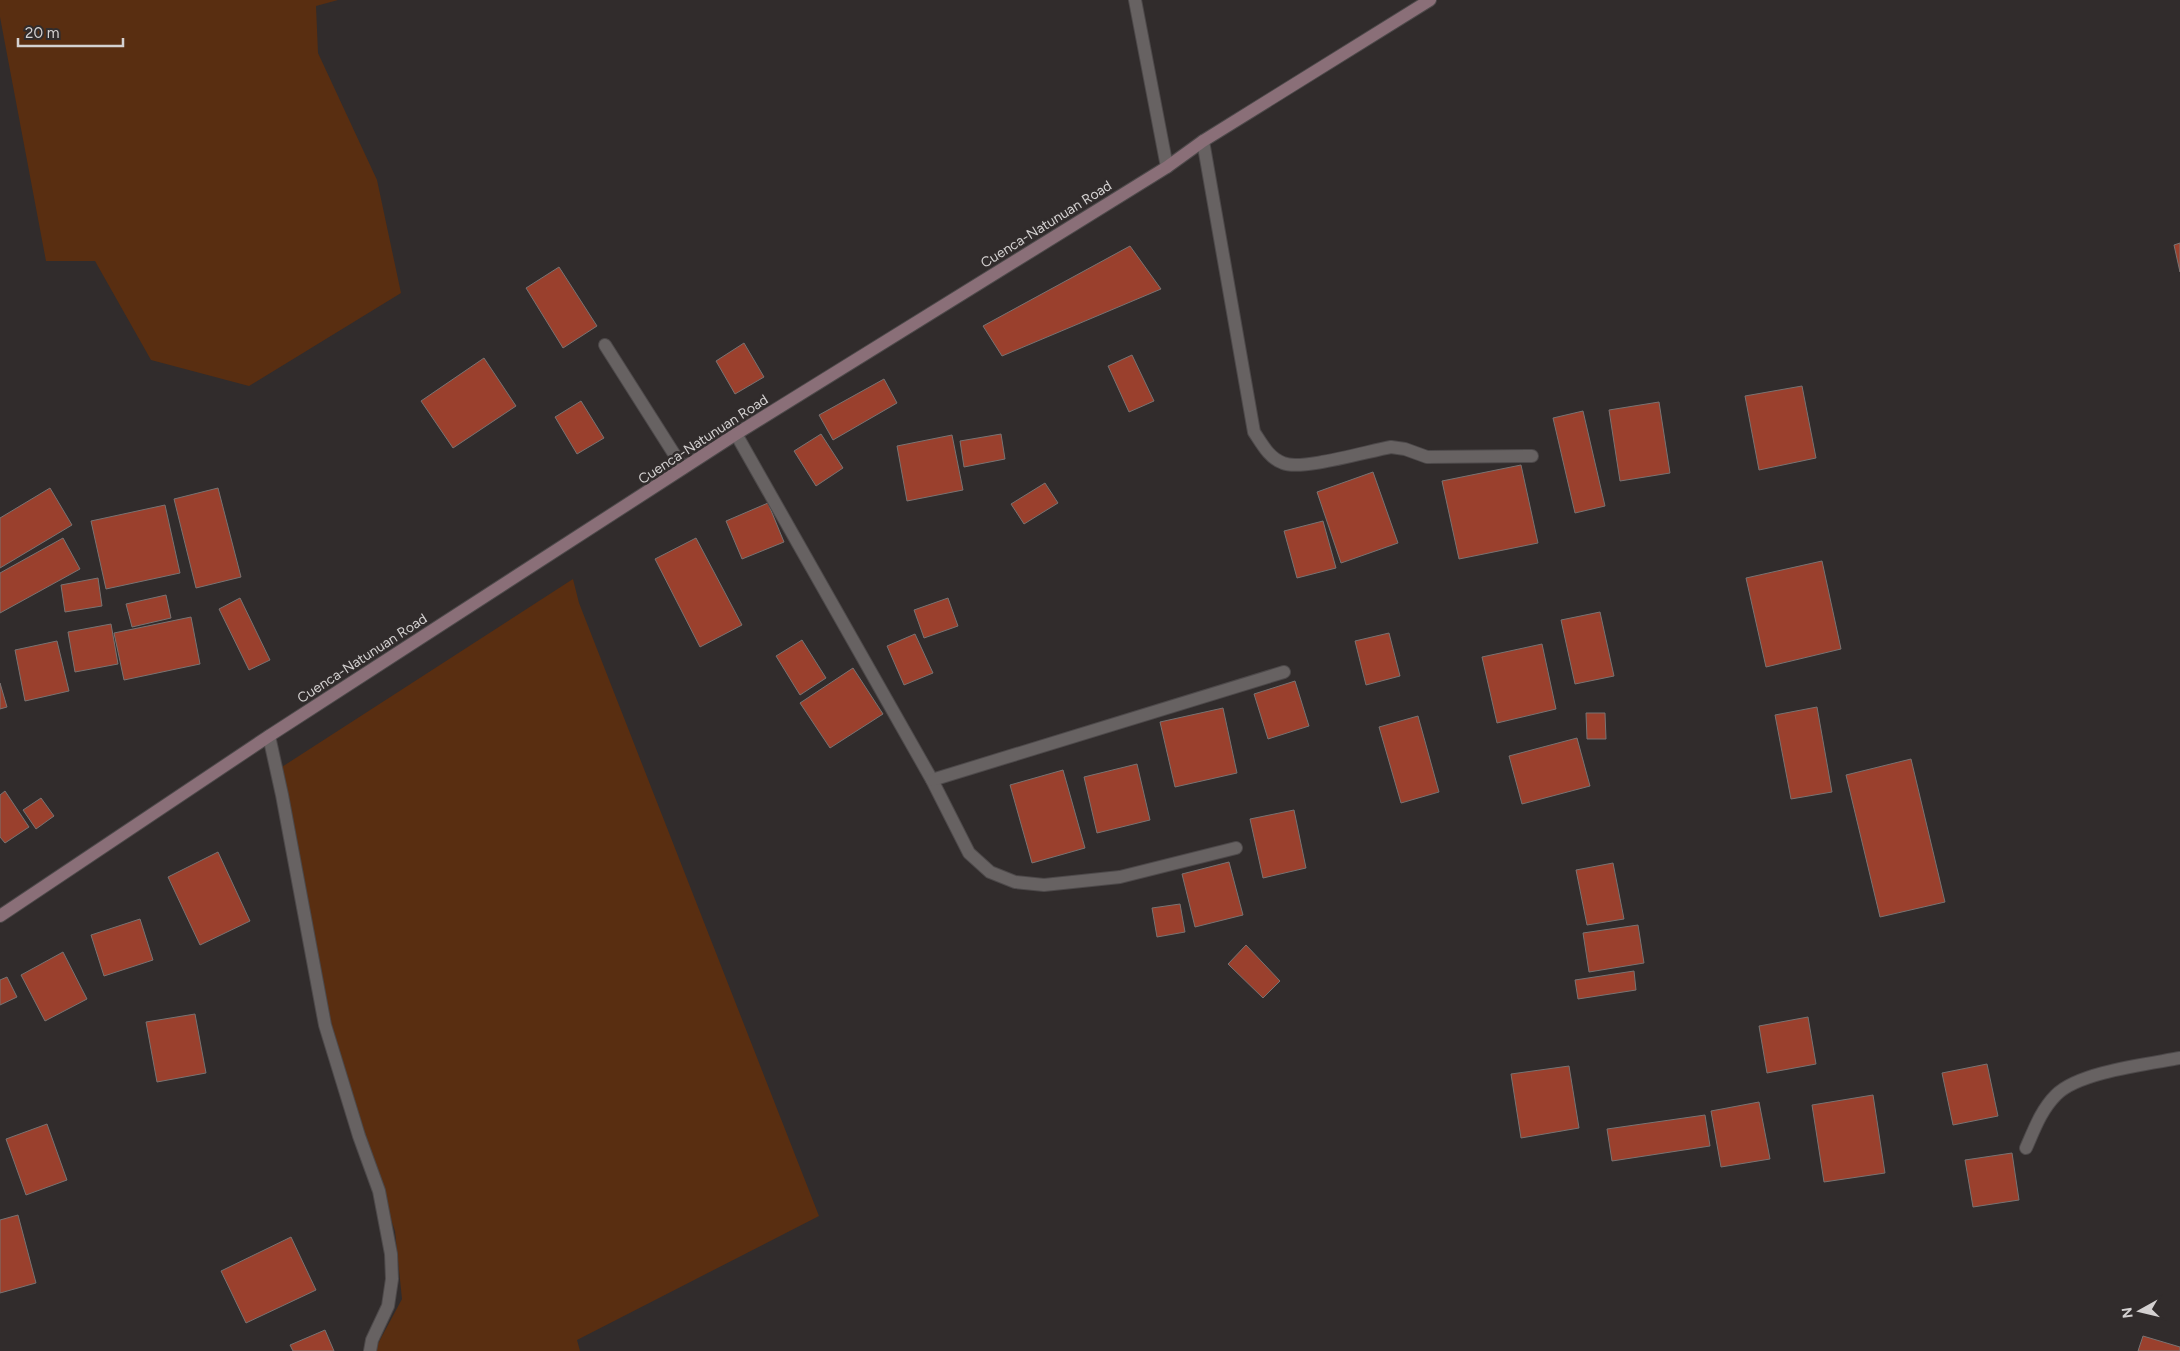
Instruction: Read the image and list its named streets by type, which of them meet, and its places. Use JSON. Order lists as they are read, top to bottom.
{
  "streets": {
    "main road": ["Cuenca-Natunuan Road"]
  },
  "scale_bar": "20 m",
  "north": "left"
}
